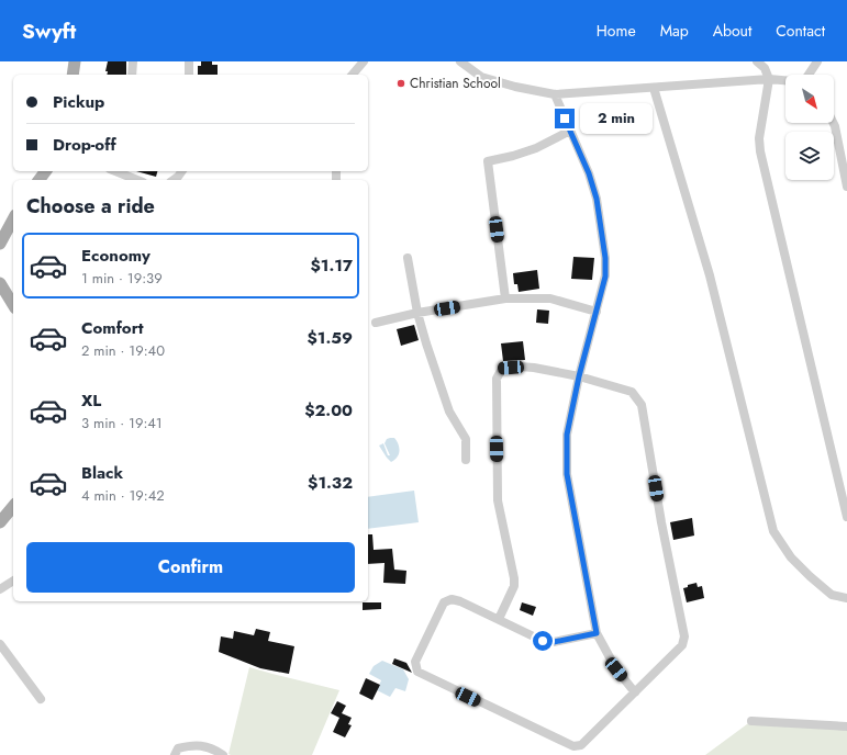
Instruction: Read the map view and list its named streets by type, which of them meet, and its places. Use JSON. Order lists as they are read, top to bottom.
{
  "places": ["Christian School"],
  "north": "bottom right",
  "page": {
    "header": "Swyft",
    "nav": [
      "Home",
      "Map",
      "About",
      "Contact"
    ],
    "banner": ["Pickup", "Drop-off"],
    "bubble": "2 min",
    "heading": "Choose a ride",
    "list": [
      {
        "name": "Economy",
        "note": "1 min · 19:39",
        "value": "$1.17"
      },
      {
        "name": "Comfort",
        "note": "2 min · 19:40",
        "value": "$1.59"
      },
      {
        "name": "XL",
        "note": "3 min · 19:41",
        "value": "$2.00"
      },
      {
        "name": "Black",
        "note": "4 min · 19:42",
        "value": "$1.32"
      }
    ],
    "buttons": "Confirm"
  }
}
